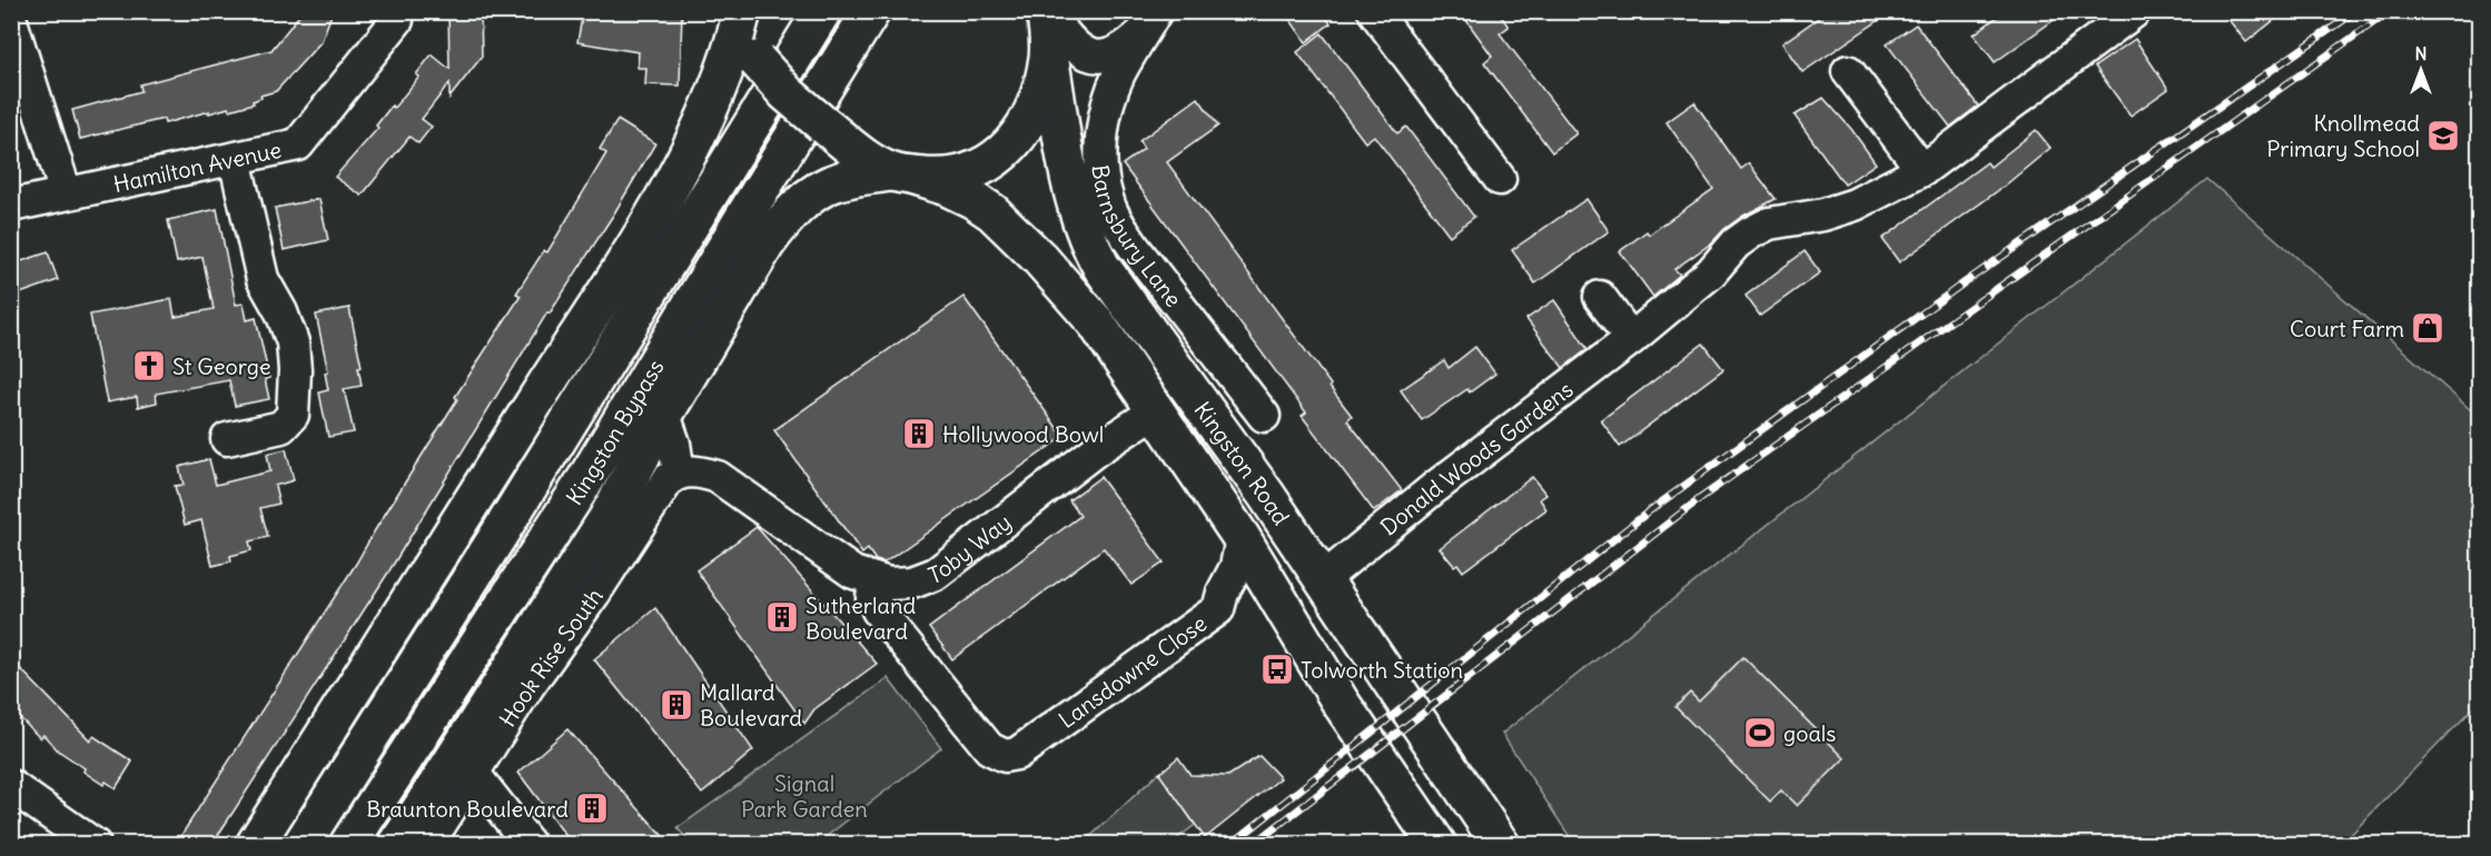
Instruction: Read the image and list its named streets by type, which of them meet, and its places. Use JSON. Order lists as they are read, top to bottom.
{
  "streets": {
    "highway": ["Kingston Bypass", "Kingston Road"],
    "street": [
      "Hamilton Avenue",
      "Barnsbury Lane",
      "Donald Woods Gardens",
      "Toby Way",
      "Hook Rise South",
      "Lansdowne Close"
    ]
  },
  "crossings": [
    ["Donald Woods Gardens", "Kingston Road"],
    ["Kingston Road", "Toby Way"],
    ["Kingston Road", "Lansdowne Close"],
    ["Toby Way", "Hook Rise South"],
    ["Toby Way", "Lansdowne Close"]
  ],
  "parks": ["Signal Park Garden"],
  "places": {
    "school or university": ["Knollmead Primary School"],
    "shop": ["Court Farm"],
    "church": ["St George"],
    "building": [
      "Hollywood Bowl",
      "Sutherland Boulevard",
      "Mallard Boulevard",
      "Braunton Boulevard"
    ],
    "bus stop": ["Tolworth Station"],
    "sports": ["goals"]
  },
  "north": "top"
}
